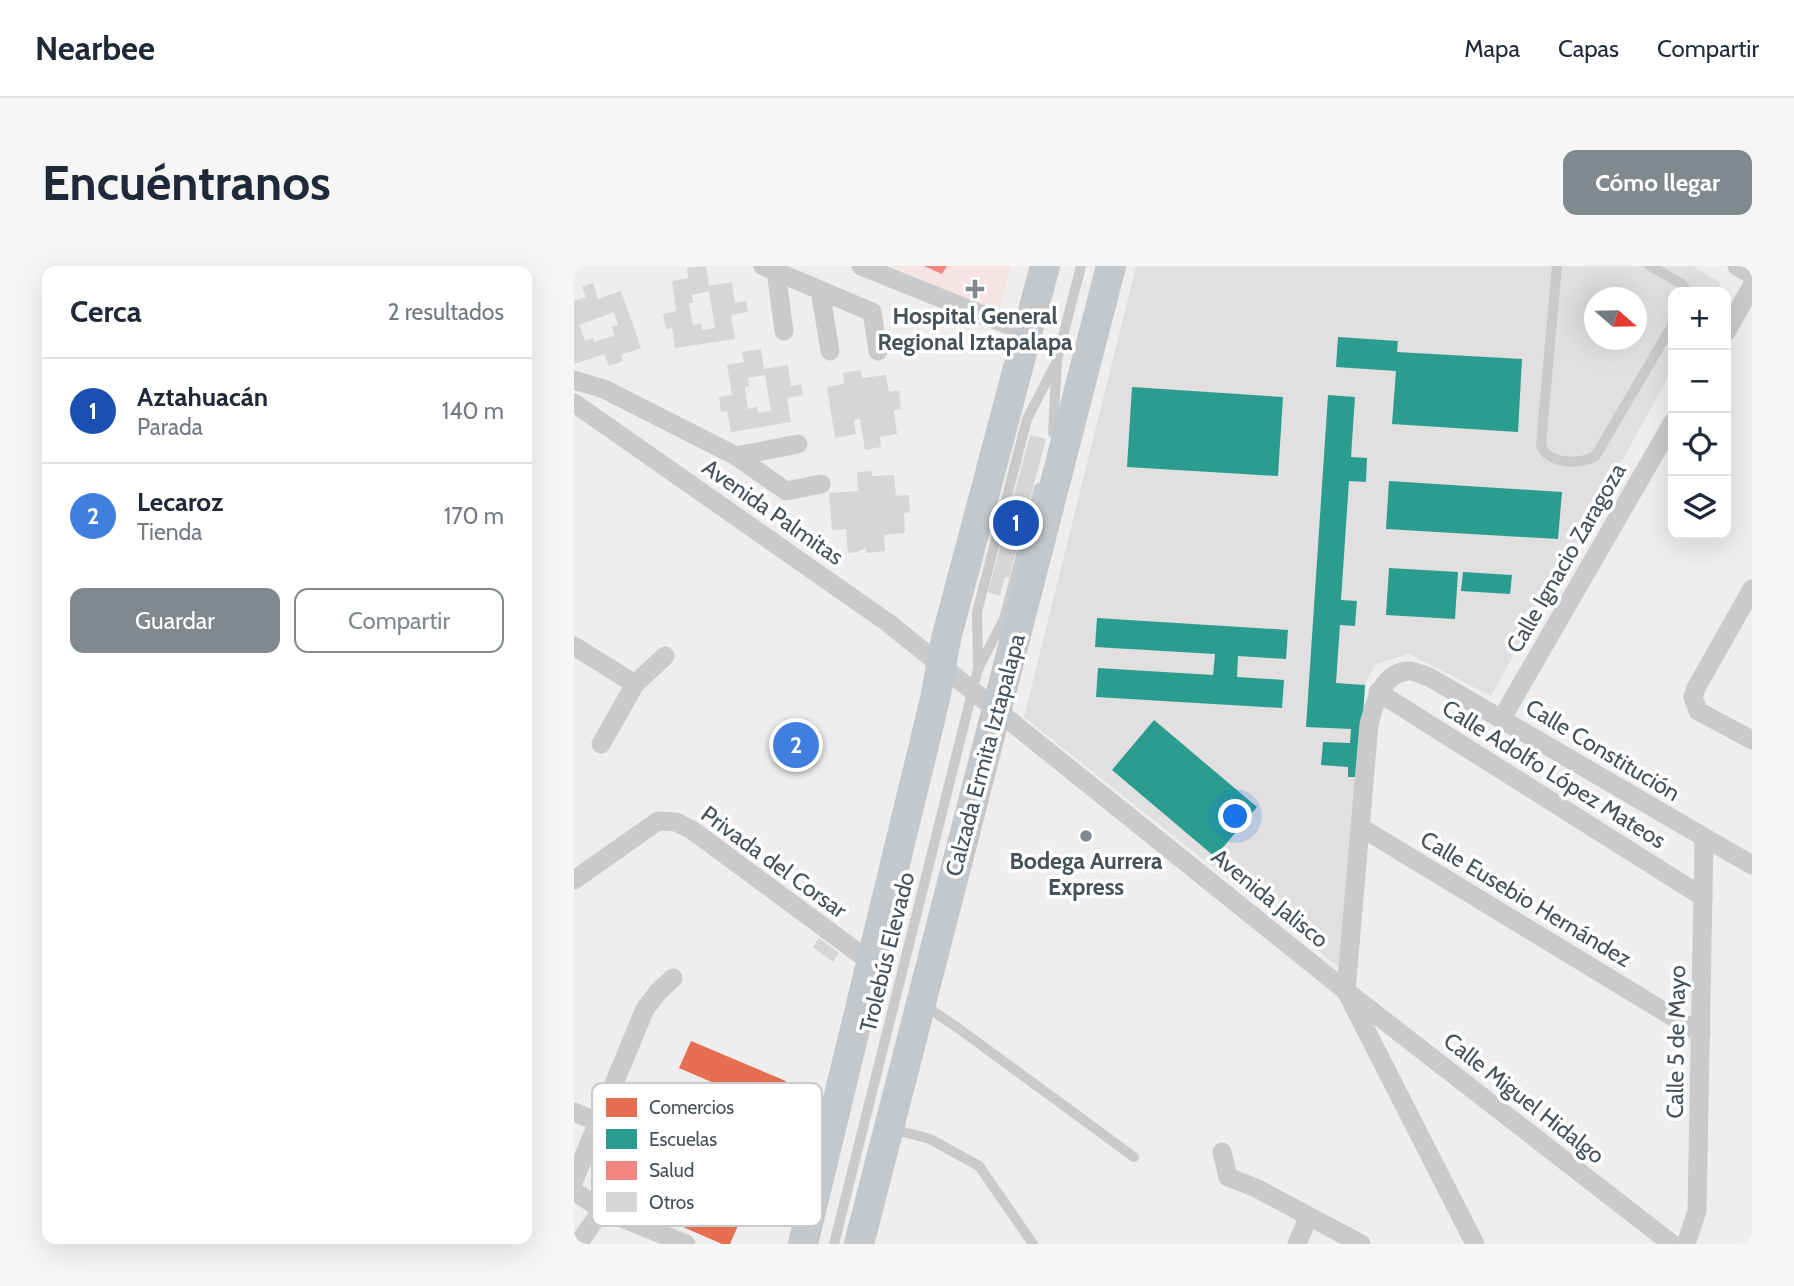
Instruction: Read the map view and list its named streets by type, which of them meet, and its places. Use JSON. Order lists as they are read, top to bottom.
{
  "streets": {
    "main road": ["Calzada Ermita Iztapalapa"],
    "street": [
      "Avenida Palmitas",
      "Calle Ignacio Zaragoza",
      "Calle Constitución",
      "Calle Adolfo López Mateos",
      "Privada del Corsar",
      "Avenida Jalisco",
      "Calle Eusebio Hernández",
      "Calle 5 de Mayo",
      "Calle Miguel Hidalgo"
    ],
    "lane": ["Trolebús Elevado"]
  },
  "crossings": [
    ["Avenida Palmitas", "Avenida Jalisco"],
    ["Calle Ignacio Zaragoza", "Calle Constitución"],
    ["Calle Constitución", "Calle Adolfo López Mateos"],
    ["Calle Constitución", "Calle 5 de Mayo"],
    ["Calzada Ermita Iztapalapa", "Avenida Jalisco"],
    ["Calle Adolfo López Mateos", "Calle 5 de Mayo"],
    ["Avenida Jalisco", "Calle Miguel Hidalgo"],
    ["Calle Eusebio Hernández", "Calle 5 de Mayo"]
  ],
  "places": {
    "health": ["Hospital General Regional Iztapalapa"],
    "other": ["Bodega Aurrera Express"]
  },
  "legend": [
    "Comercios",
    "Escuelas",
    "Salud",
    "Otros"
  ],
  "north": "right",
  "page": {
    "header": "Nearbee",
    "nav": ["Mapa", "Capas", "Compartir"],
    "buttons": [
      "Cómo llegar",
      ["Guardar", "Compartir"]
    ],
    "title": "Encuéntranos",
    "heading": ["Cerca", "2 resultados"],
    "map_buttons": ["+", "−"],
    "list": [
      {
        "mark": "1",
        "name": "Aztahuacán",
        "note": "Parada",
        "value": "140 m"
      },
      {
        "mark": "2",
        "name": "Lecaroz",
        "note": "Tienda",
        "value": "170 m"
      }
    ],
    "pins": ["1", "2"]
  }
}
